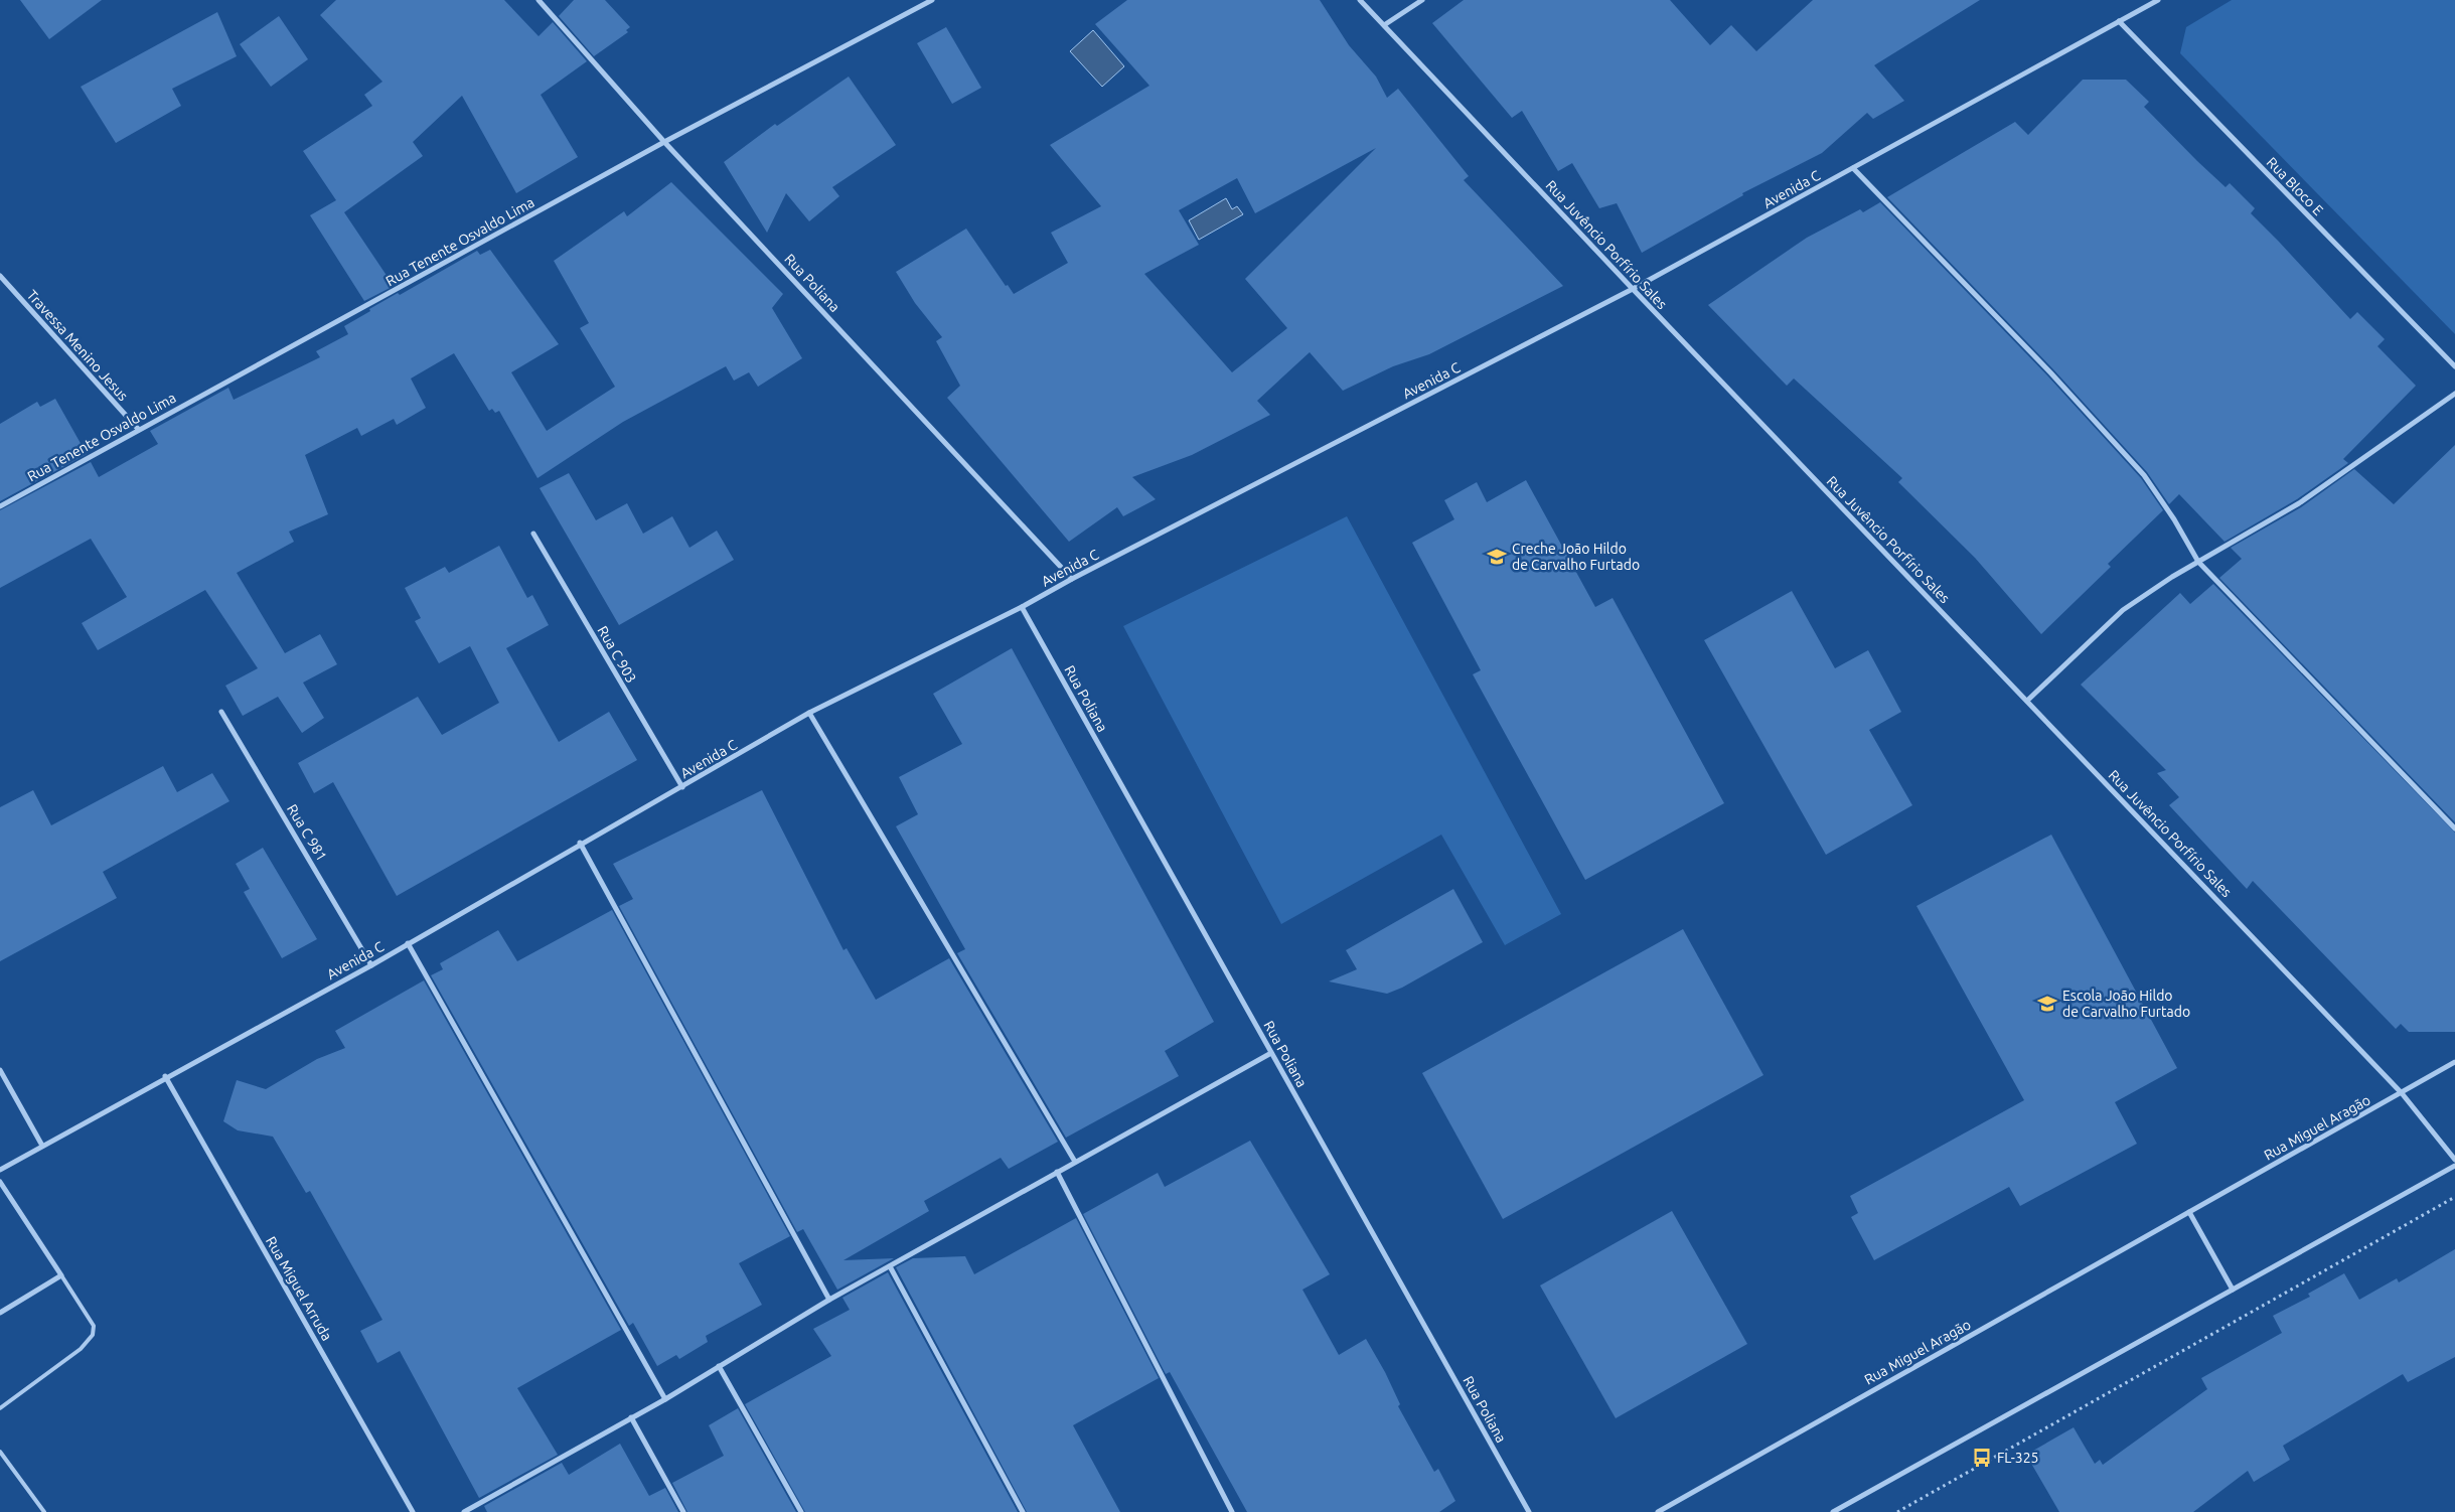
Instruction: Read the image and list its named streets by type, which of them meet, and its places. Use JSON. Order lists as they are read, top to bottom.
{
  "streets": {
    "street": [
      "Rua Bloco E",
      "Avenida C",
      "Rua Tenente Osvaldo Lima",
      "Rua Juvêncio Porfírio Sales",
      "Rua Poliana",
      "Travessa Menino Jesus",
      "Rua C 903",
      "Rua C 981",
      "Rua Miguel Aragão",
      "Rua Miguel Arruda"
    ]
  },
  "crossings": [
    ["Rua Bloco E", "Avenida C"],
    ["Avenida C", "Rua Juvêncio Porfírio Sales"],
    ["Avenida C", "Rua Poliana"],
    ["Avenida C", "Rua C 903"],
    ["Avenida C", "Rua C 981"],
    ["Avenida C", "Rua Miguel Arruda"],
    ["Rua Tenente Osvaldo Lima", "Rua Poliana"],
    ["Rua Tenente Osvaldo Lima", "Travessa Menino Jesus"],
    ["Rua Juvêncio Porfírio Sales", "Rua Miguel Aragão"]
  ],
  "places": {
    "school or university": ["Creche João Hildo de Carvalho Furtado", "Escola João Hildo de Carvalho Furtado"],
    "bus stop": ["FL-325"]
  }
}
